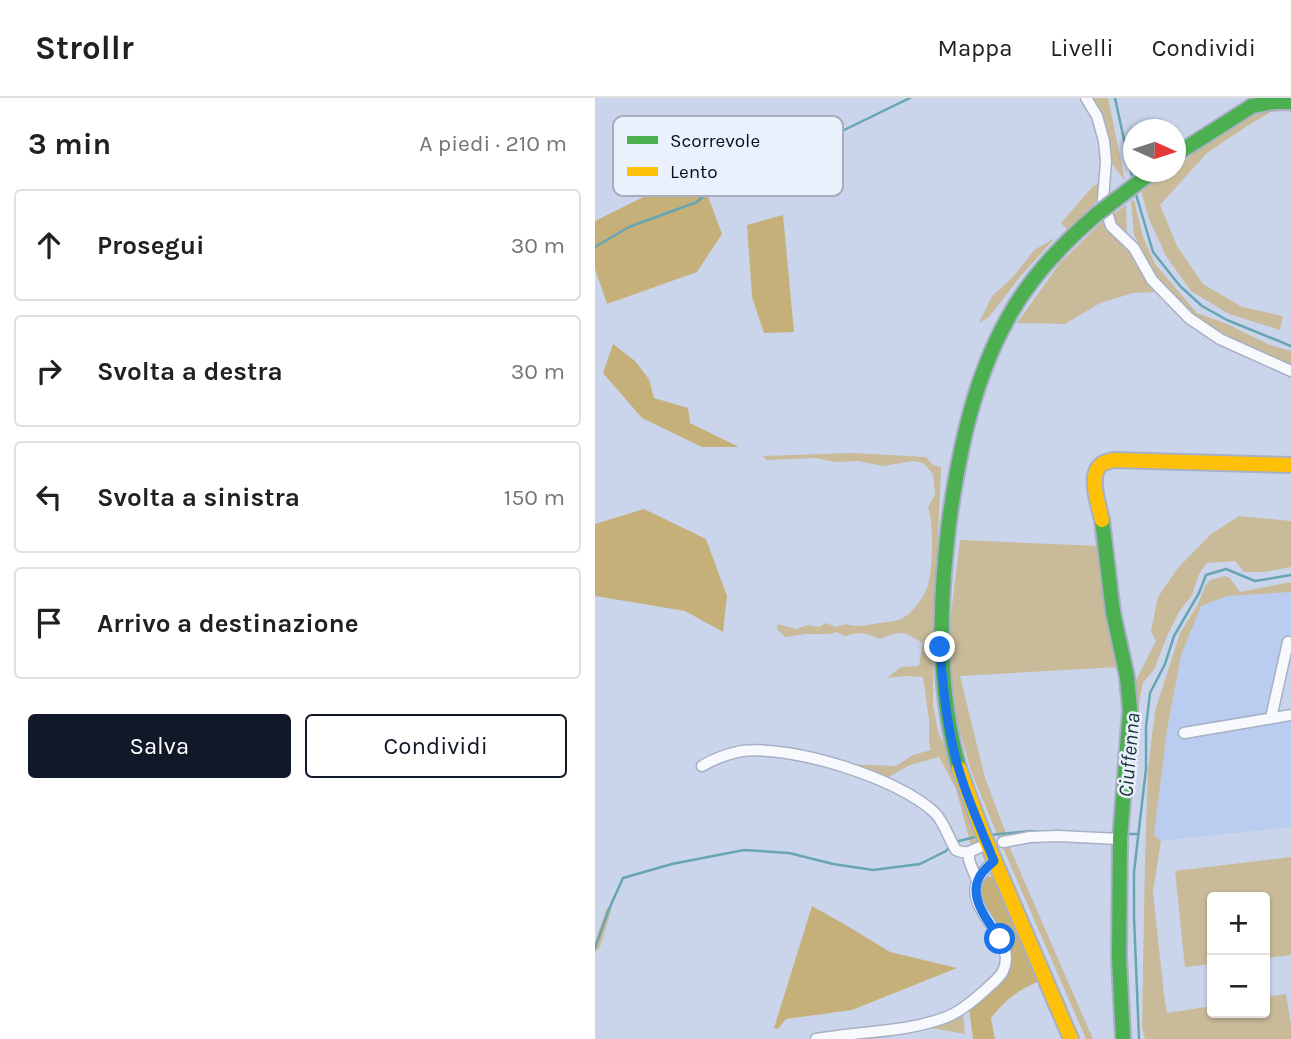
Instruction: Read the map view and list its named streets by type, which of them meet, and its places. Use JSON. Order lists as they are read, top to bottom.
{
  "water": ["Ciuffenna"],
  "legend": ["Scorrevole", "Lento"],
  "north": "right",
  "page": {
    "header": "Strollr",
    "nav": ["Mappa", "Livelli", "Condividi"],
    "heading": ["3 min", "A piedi · 210 m"],
    "list": [
      ["Prosegui", "30 m"],
      ["Svolta a destra", "30 m"],
      ["Svolta a sinistra", "150 m"],
      "Arrivo a destinazione"
    ],
    "buttons": ["Salva", "Condividi"],
    "map_buttons": ["+", "−"]
  }
}
